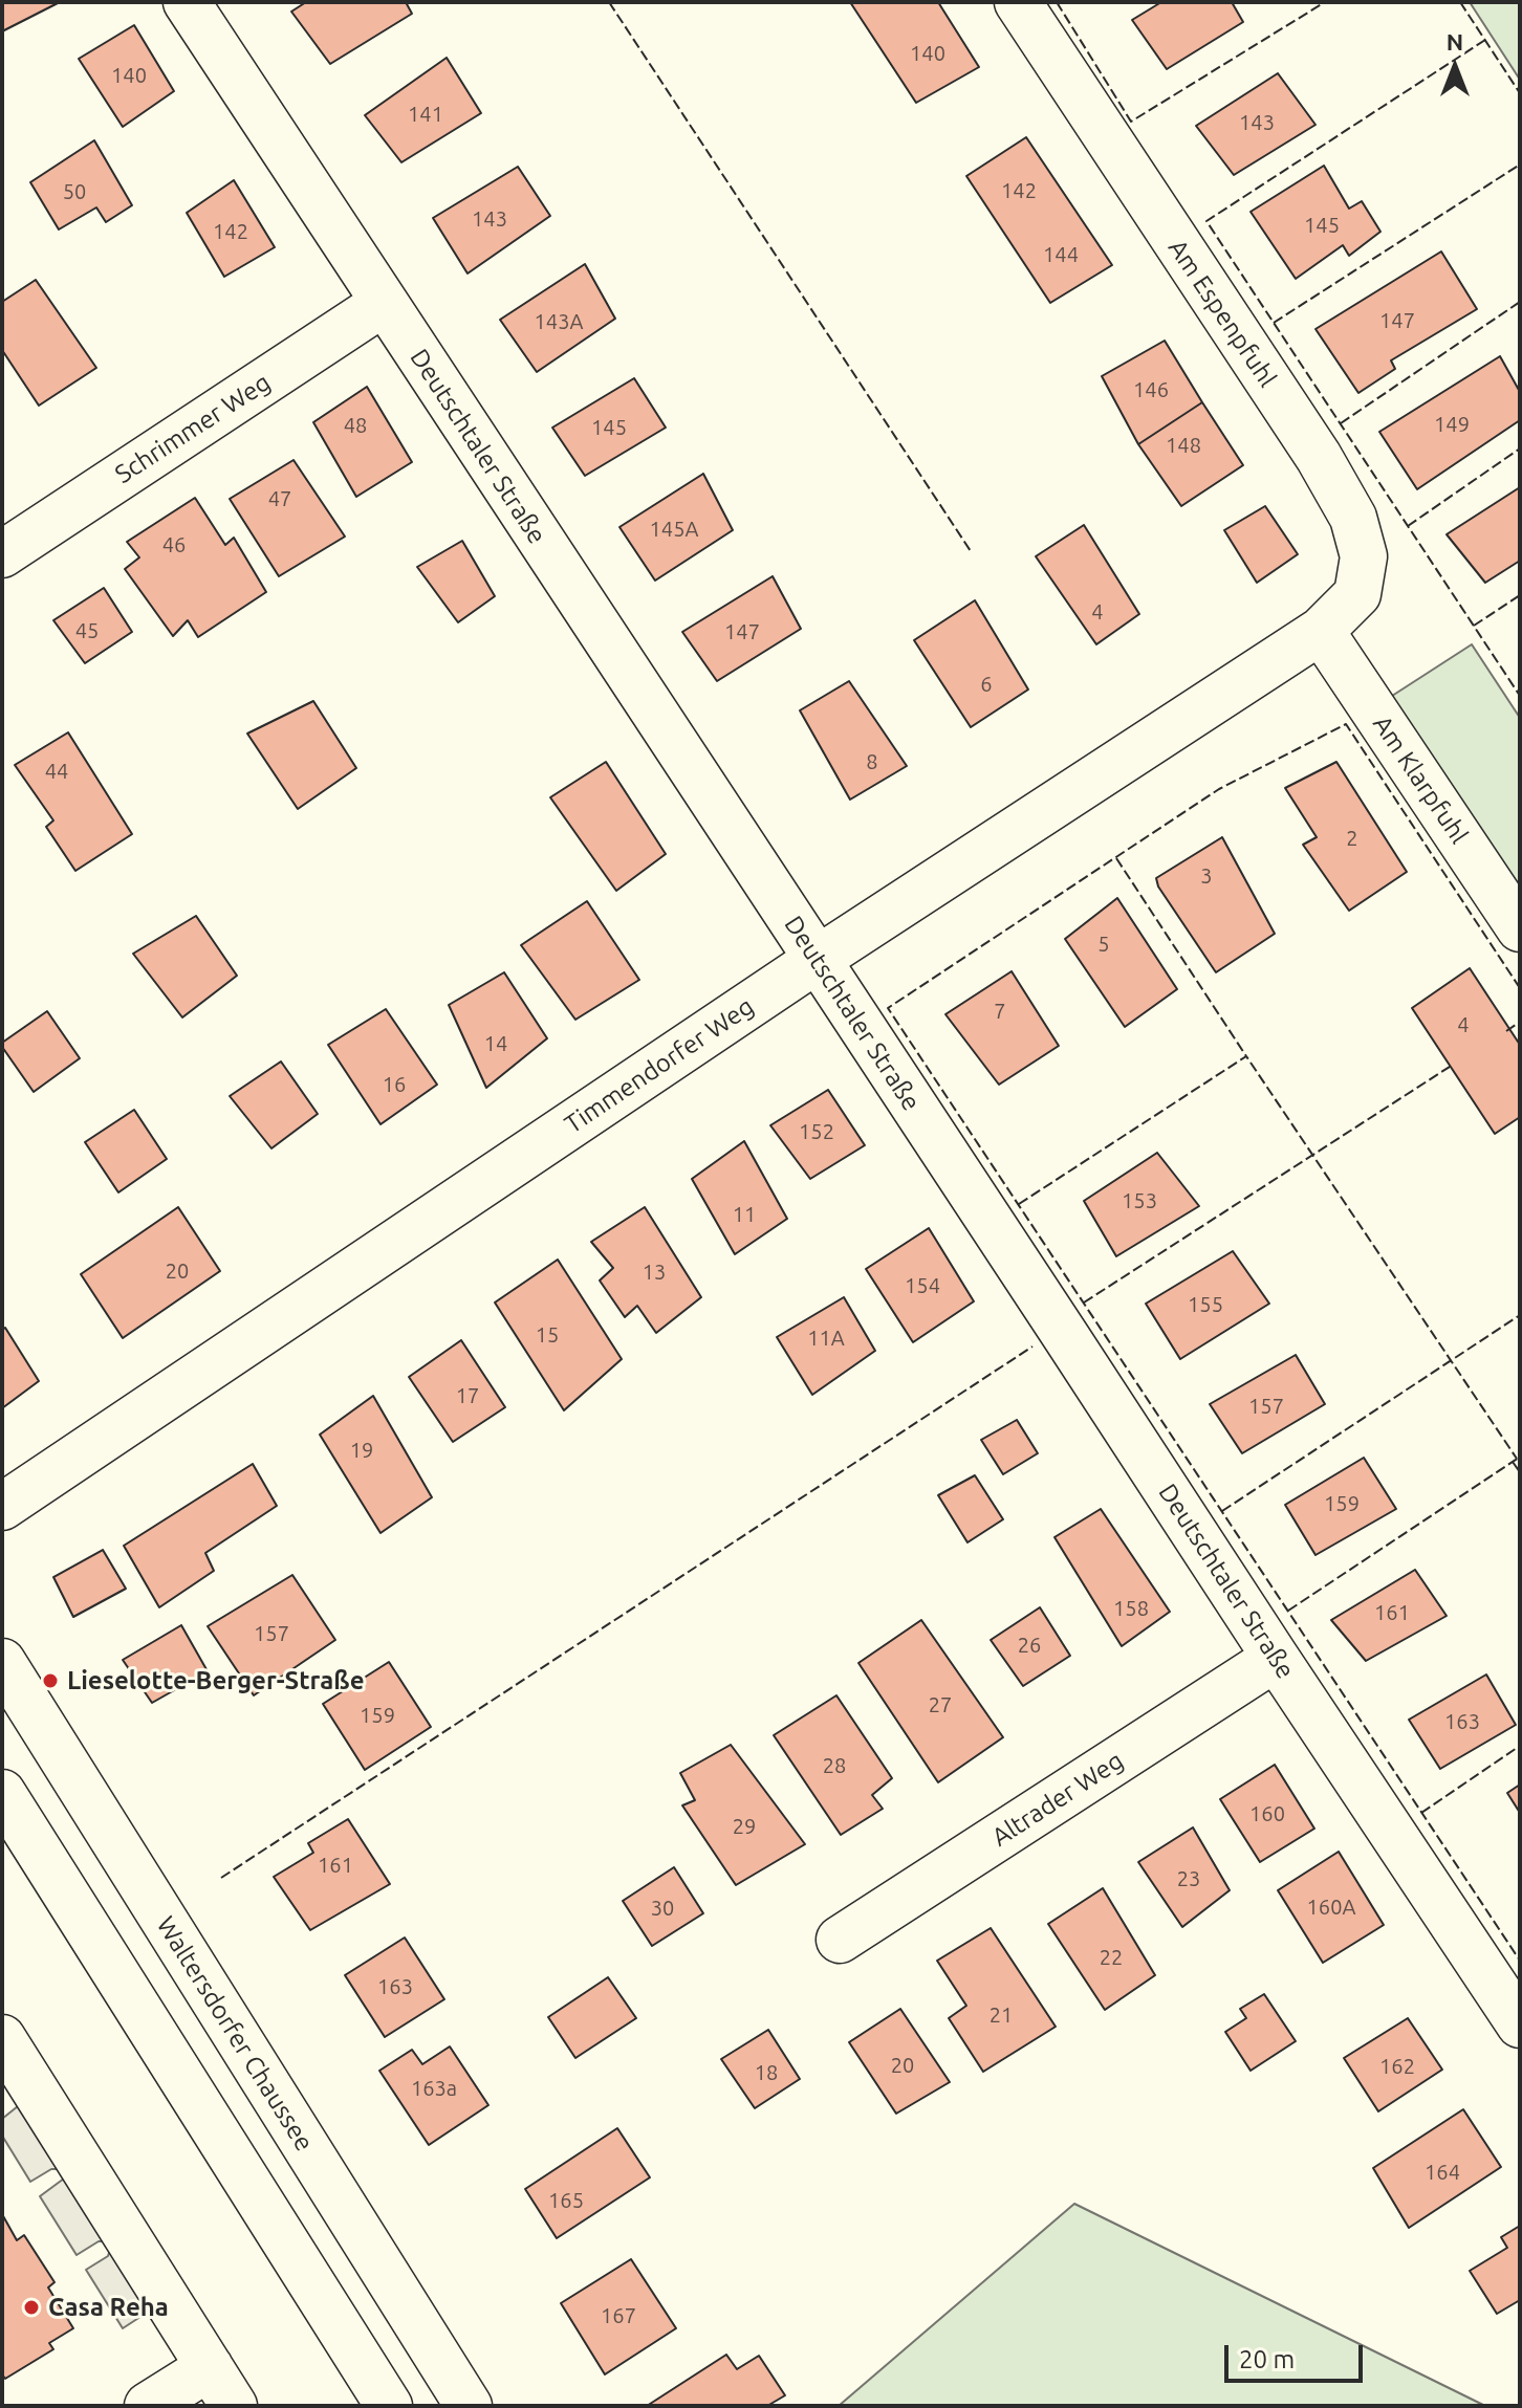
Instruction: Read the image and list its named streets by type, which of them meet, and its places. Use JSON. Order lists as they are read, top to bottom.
{
  "streets": {
    "street": [
      "Am Espenpfuhl",
      "Schrimmer Weg",
      "Deutschtaler Straße",
      "Am Klarpfuhl",
      "Timmendorfer Weg",
      "Altrader Weg",
      "Waltersdorfer Chaussee"
    ]
  },
  "crossings": [
    ["Am Espenpfuhl", "Am Klarpfuhl"],
    ["Am Espenpfuhl", "Timmendorfer Weg"],
    ["Schrimmer Weg", "Deutschtaler Straße"],
    ["Deutschtaler Straße", "Timmendorfer Weg"],
    ["Deutschtaler Straße", "Altrader Weg"],
    ["Am Klarpfuhl", "Timmendorfer Weg"]
  ],
  "places": ["Lieselotte-Berger-Straße", "Casa Reha"],
  "house_numbers": [
    "140",
    "140",
    "141",
    "143",
    "142",
    "50",
    "143",
    "145",
    "142",
    "144",
    "147",
    "143A",
    "146",
    "149",
    "48",
    "145",
    "148",
    "47",
    "145A",
    "46",
    "4",
    "45",
    "147",
    "6",
    "8",
    "44",
    "2",
    "3",
    "5",
    "7",
    "4",
    "14",
    "16",
    "152",
    "153",
    "11",
    "20",
    "13",
    "154",
    "155",
    "15",
    "11A",
    "17",
    "157",
    "19",
    "159",
    "158",
    "161",
    "157",
    "26",
    "27",
    "159",
    "163",
    "28",
    "160",
    "29",
    "161",
    "23",
    "160A",
    "30",
    "22",
    "163",
    "21",
    "20",
    "162",
    "18",
    "163a",
    "164",
    "165",
    "167"
  ],
  "scale_bar": "20 m",
  "north": "top"
}
